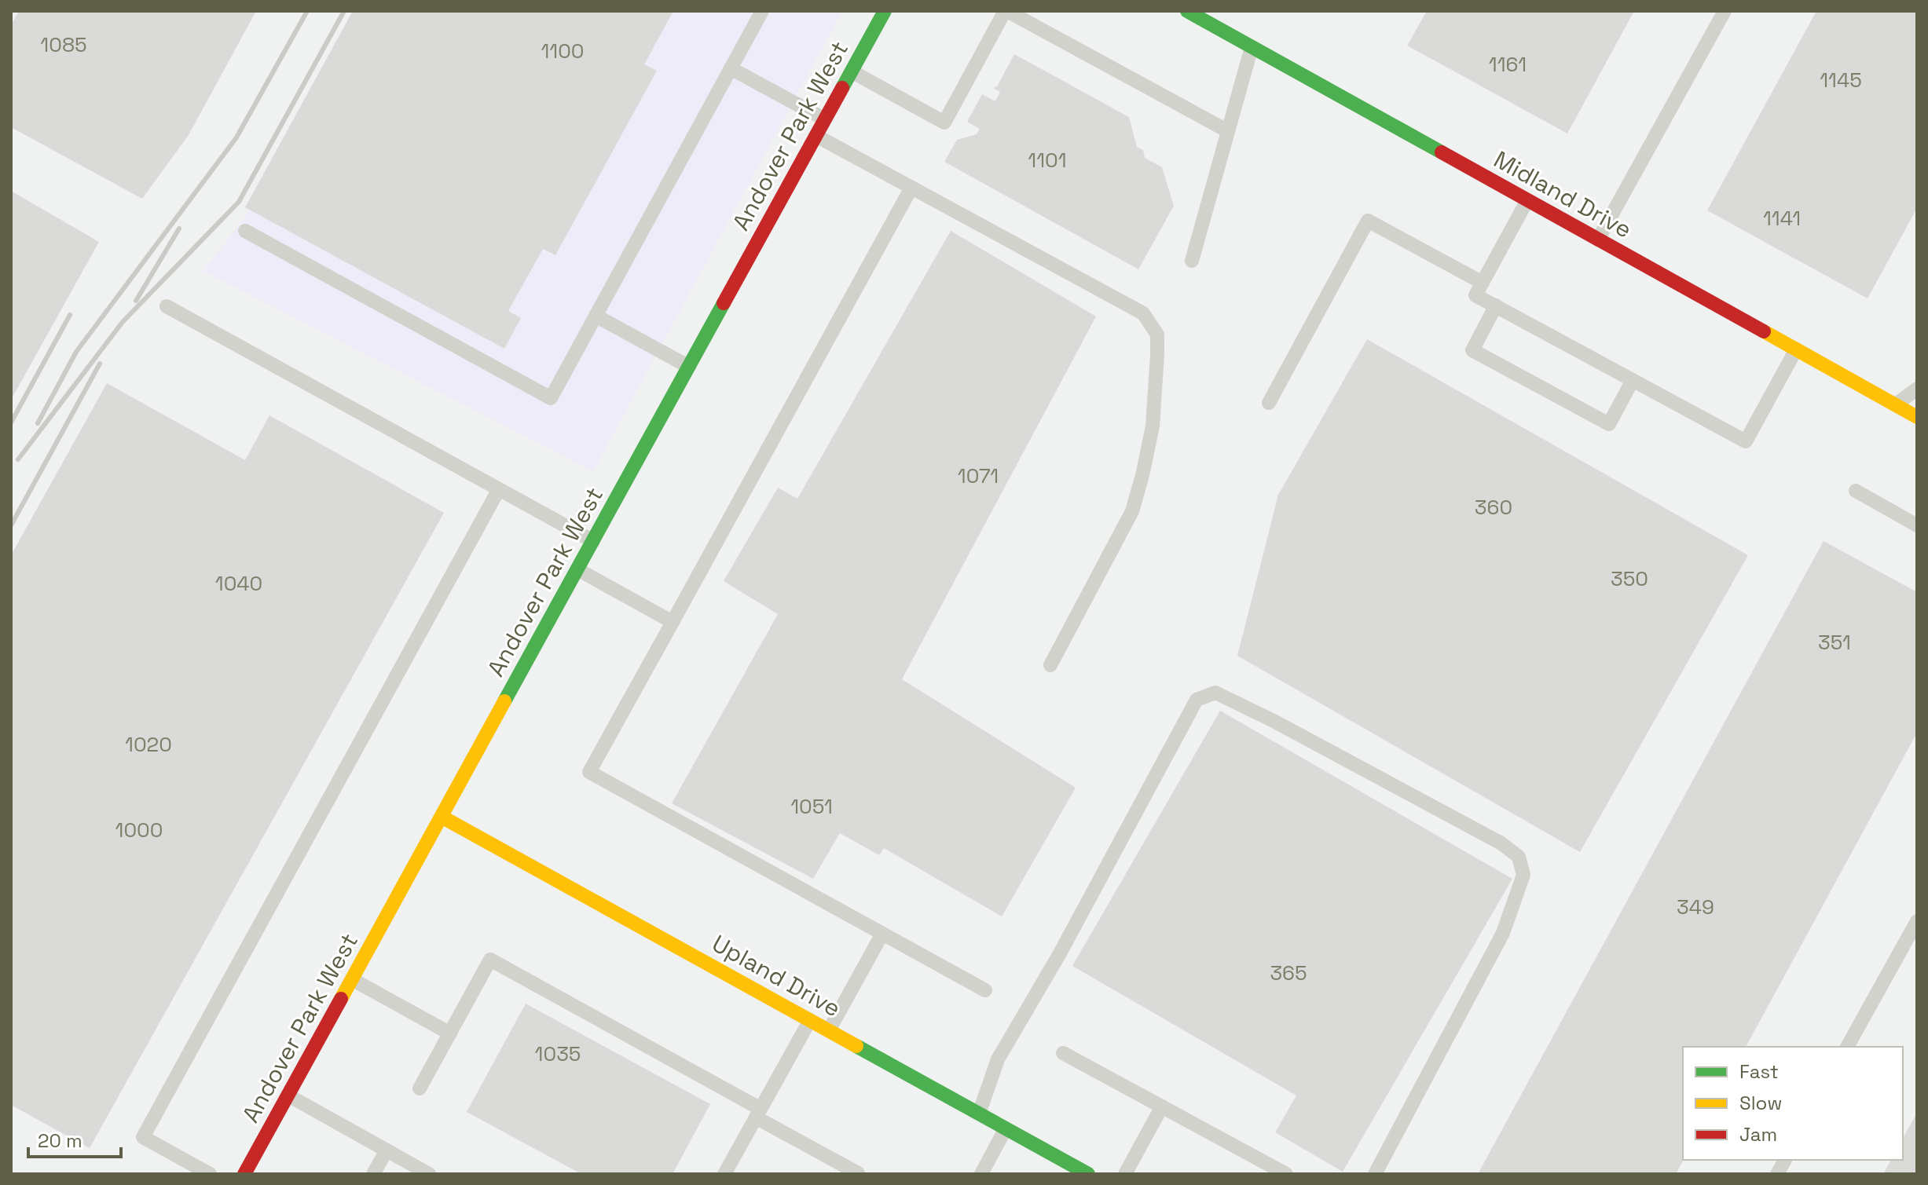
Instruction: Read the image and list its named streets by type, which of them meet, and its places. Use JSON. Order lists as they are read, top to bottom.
{
  "streets": {
    "street": ["Andover Park West", "Midland Drive", "Upland Drive"]
  },
  "crossings": [
    ["Andover Park West", "Upland Drive"]
  ],
  "house_numbers": [
    "1085",
    "1100",
    "1161",
    "1145",
    "1101",
    "1141",
    "1071",
    "360",
    "350",
    "1040",
    "351",
    "1020",
    "1051",
    "1000",
    "349",
    "365",
    "1035"
  ],
  "legend": ["Fast", "Slow", "Jam"],
  "scale_bar": "20 m"
}
